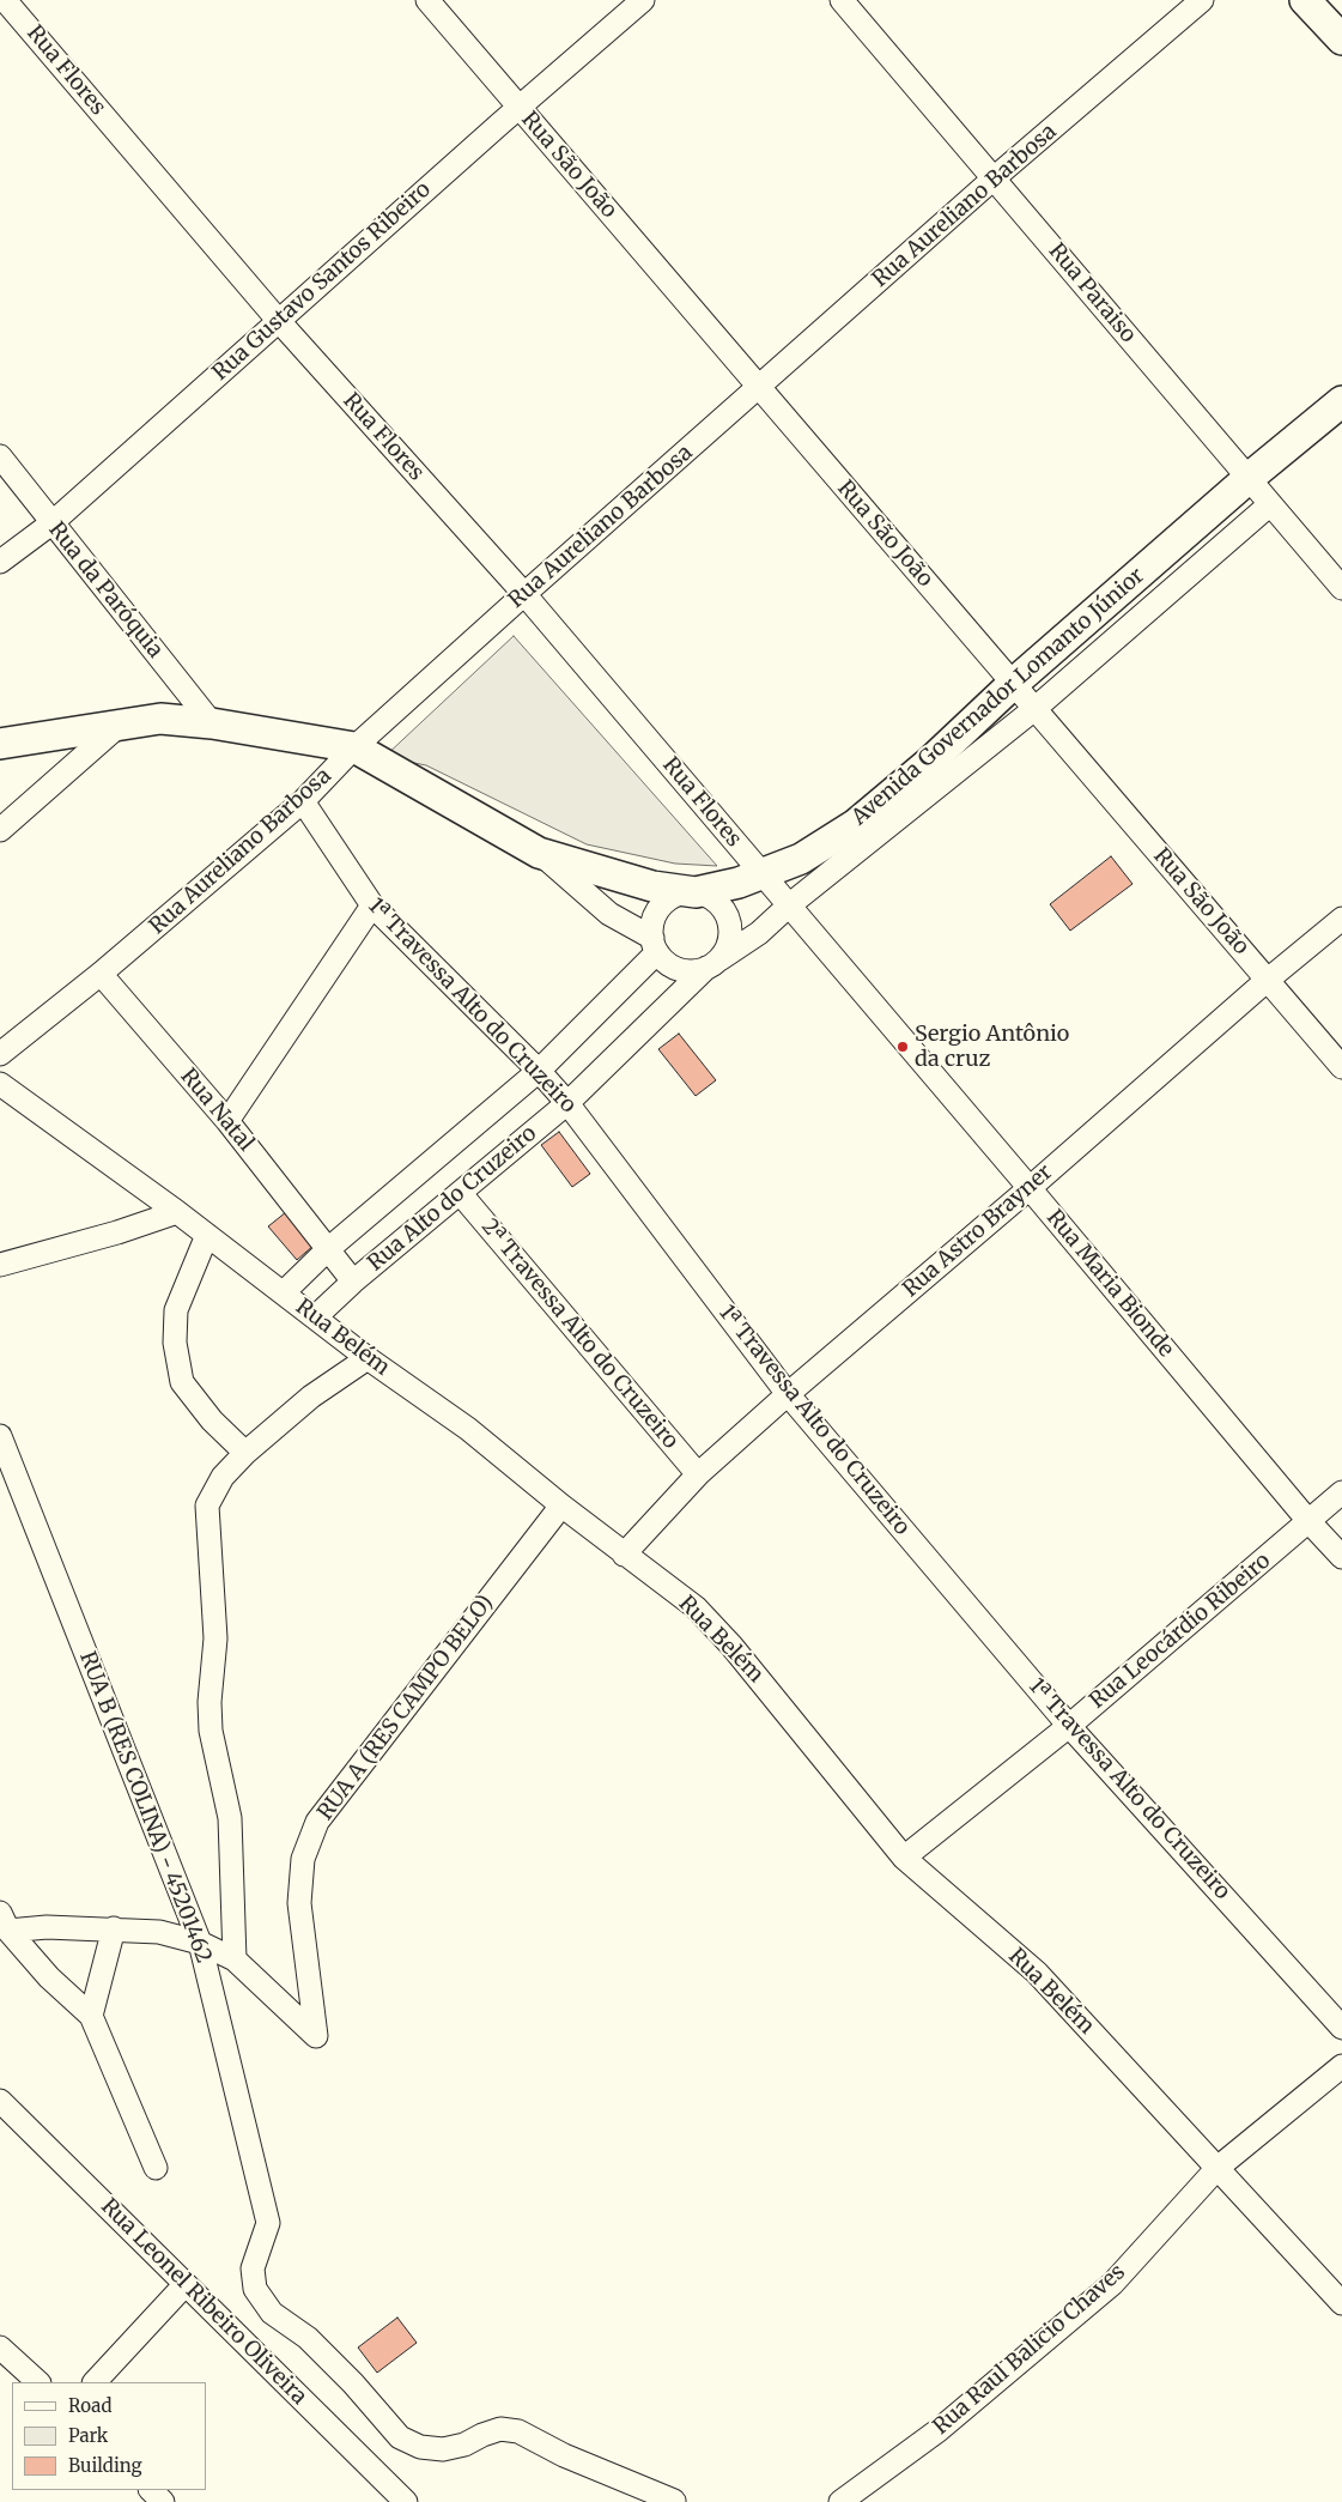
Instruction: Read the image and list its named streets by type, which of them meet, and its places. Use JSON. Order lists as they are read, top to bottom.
{
  "streets": {
    "main road": ["Avenida Governador Lomanto Júnior"],
    "street": [
      "Rua Flores",
      "Rua São João",
      "Rua Aureliano Barbosa",
      "Rua Gustavo Santos Ribeiro",
      "Rua Paraiso",
      "Rua da Paróquia",
      "1ª Travessa Alto do Cruzeiro",
      "Rua Natal",
      "Rua Alto do Cruzeiro",
      "Rua Astro Brayner",
      "Rua Maria Bionde",
      "2ª Travessa Alto do Cruzeiro",
      "Rua Belém",
      "Rua Leocárdio Ribeiro",
      "RUA A (RES CAMPO BELO)",
      "RUA B (RES COLINA) - 45201462",
      "Rua Leonel Ribeiro Oliveira",
      "Rua Raul Balicio Chaves"
    ]
  },
  "crossings": [
    ["Rua Flores", "Rua Aureliano Barbosa"],
    ["Rua Flores", "Rua Gustavo Santos Ribeiro"],
    ["Rua Flores", "Avenida Governador Lomanto Júnior"],
    ["Rua Flores", "Rua Maria Bionde"],
    ["Rua São João", "Rua Aureliano Barbosa"],
    ["Rua São João", "Rua Gustavo Santos Ribeiro"],
    ["Rua São João", "Avenida Governador Lomanto Júnior"],
    ["Rua São João", "Rua Astro Brayner"],
    ["Rua Aureliano Barbosa", "Rua Paraiso"],
    ["Rua Aureliano Barbosa", "Avenida Governador Lomanto Júnior"],
    ["Rua Aureliano Barbosa", "1ª Travessa Alto do Cruzeiro"],
    ["Rua Aureliano Barbosa", "Rua Natal"],
    ["Rua Gustavo Santos Ribeiro", "Rua da Paróquia"],
    ["Rua Paraiso", "Avenida Governador Lomanto Júnior"],
    ["Rua da Paróquia", "Avenida Governador Lomanto Júnior"],
    ["Avenida Governador Lomanto Júnior", "Rua Alto do Cruzeiro"],
    ["Avenida Governador Lomanto Júnior", "Rua Maria Bionde"],
    ["1ª Travessa Alto do Cruzeiro", "Rua Alto do Cruzeiro"],
    ["1ª Travessa Alto do Cruzeiro", "Rua Astro Brayner"],
    ["1ª Travessa Alto do Cruzeiro", "Rua Leocárdio Ribeiro"],
    ["Rua Natal", "Rua Alto do Cruzeiro"],
    ["Rua Alto do Cruzeiro", "2ª Travessa Alto do Cruzeiro"],
    ["Rua Alto do Cruzeiro", "Rua Belém"],
    ["Rua Astro Brayner", "Rua Maria Bionde"],
    ["Rua Astro Brayner", "2ª Travessa Alto do Cruzeiro"],
    ["Rua Astro Brayner", "Rua Belém"],
    ["Rua Maria Bionde", "Rua Leocárdio Ribeiro"],
    ["Rua Belém", "Rua Leocárdio Ribeiro"],
    ["Rua Belém", "RUA A (RES CAMPO BELO)"],
    ["Rua Belém", "Rua Raul Balicio Chaves"]
  ],
  "places": ["Sergio Antônio da cruz"],
  "legend": ["Road", "Park", "Building"]
}
